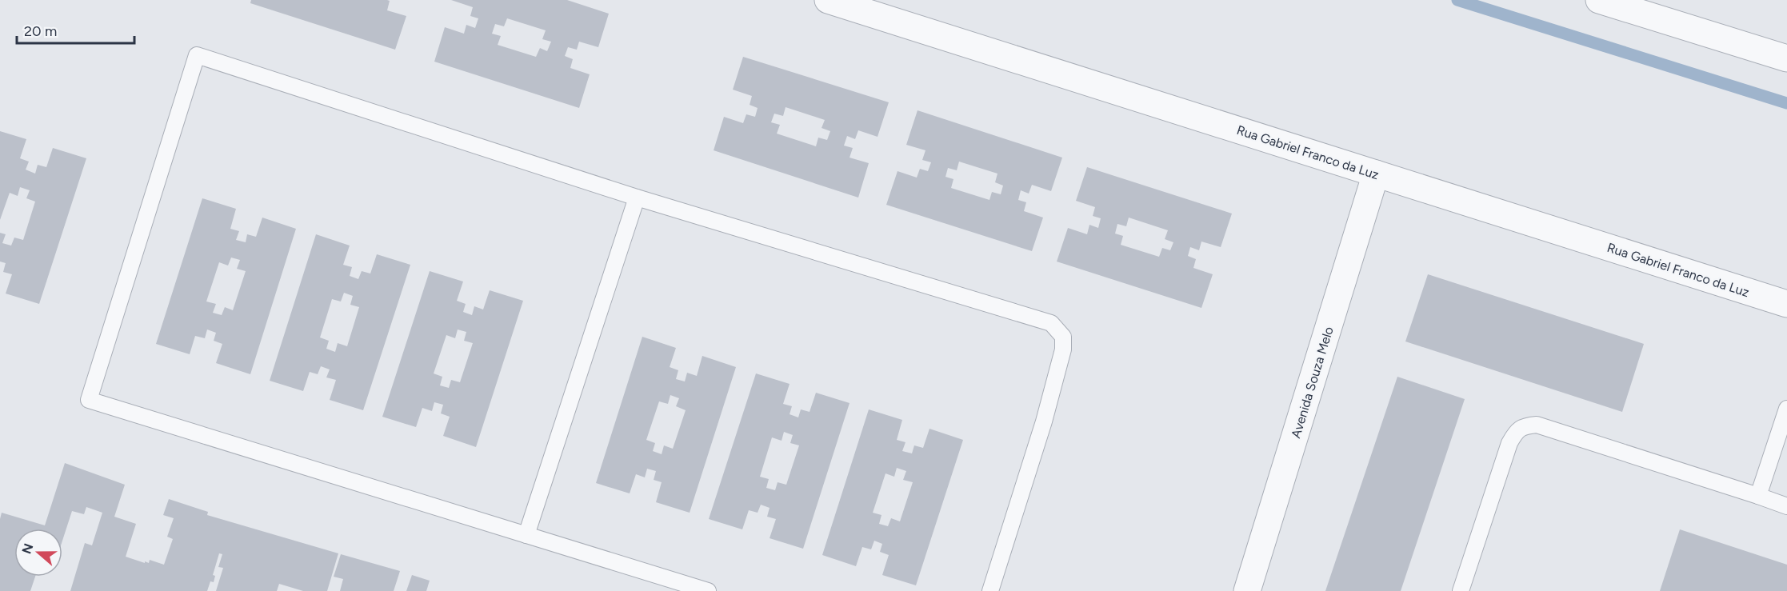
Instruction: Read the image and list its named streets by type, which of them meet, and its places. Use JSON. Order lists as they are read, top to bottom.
{
  "streets": {
    "street": ["Rua Gabriel Franco da Luz", "Avenida Souza Melo"]
  },
  "crossings": [
    ["Rua Gabriel Franco da Luz", "Avenida Souza Melo"]
  ],
  "scale_bar": "20 m",
  "north": "left"
}
